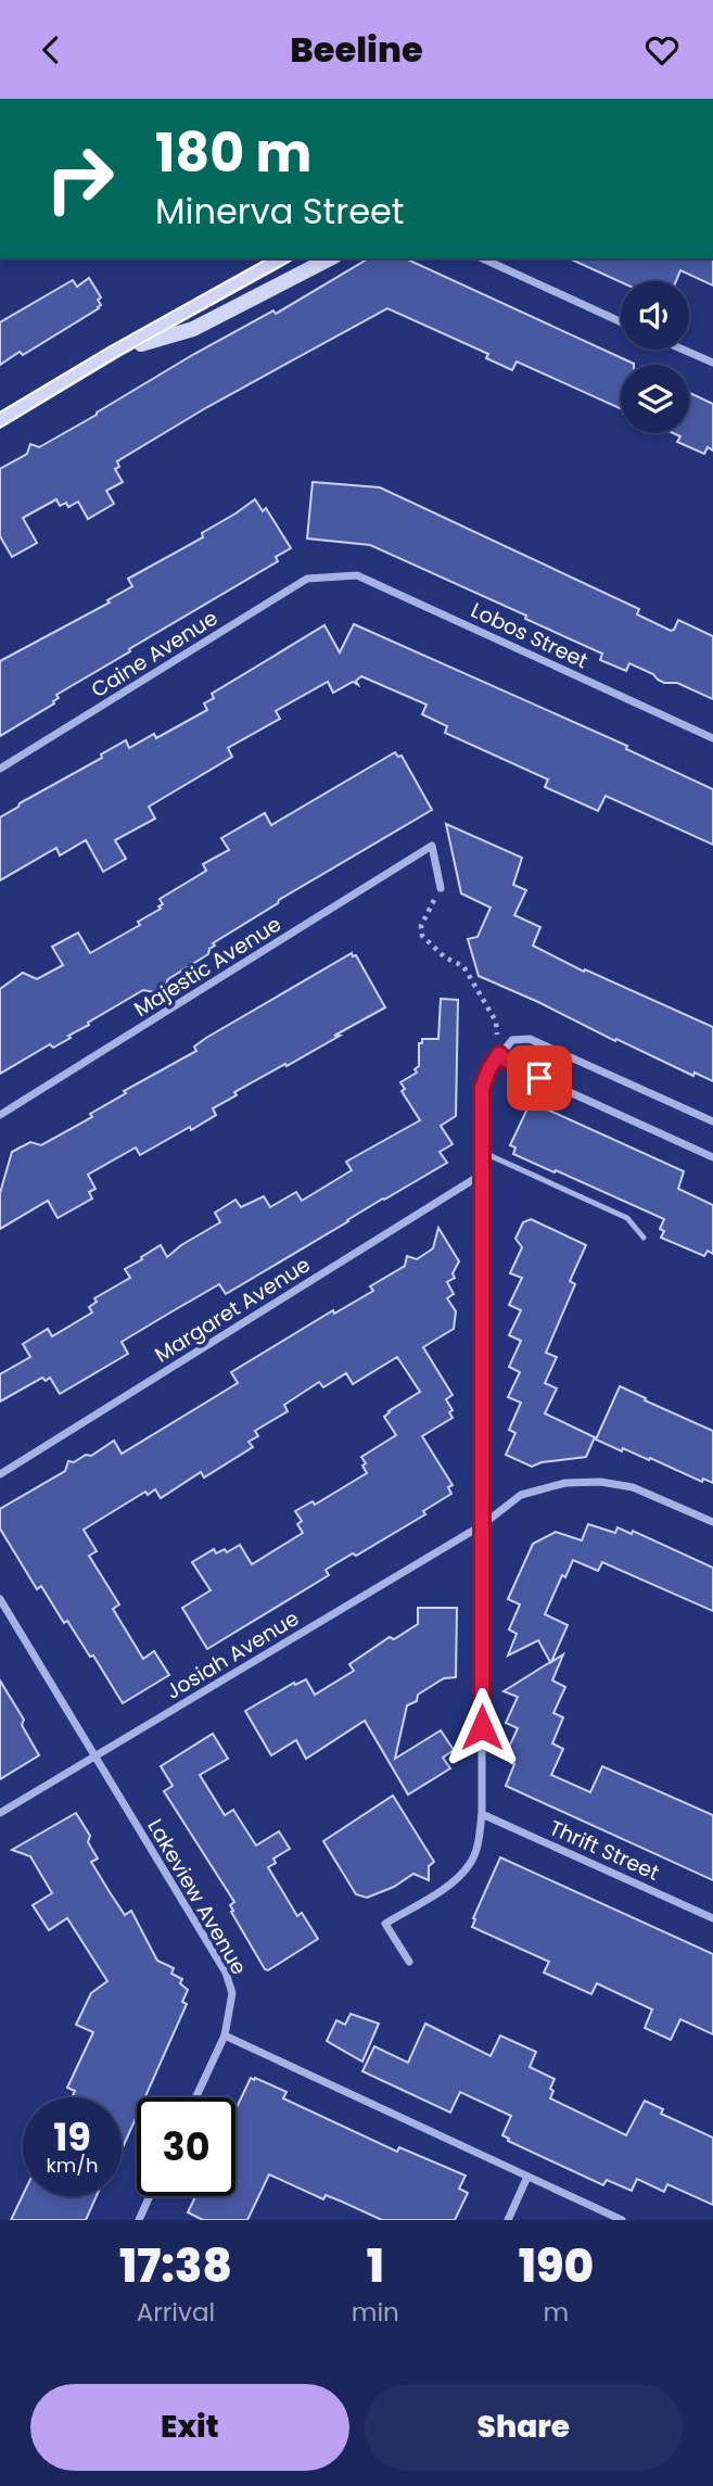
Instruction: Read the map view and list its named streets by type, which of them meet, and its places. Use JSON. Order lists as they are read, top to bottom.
{
  "streets": {
    "street": [
      "Lobos Street",
      "Caine Avenue",
      "Majestic Avenue",
      "Margaret Avenue",
      "Josiah Avenue",
      "Thrift Street",
      "Lakeview Avenue"
    ]
  },
  "crossings": [
    ["Lobos Street", "Caine Avenue"],
    ["Josiah Avenue", "Lakeview Avenue"]
  ],
  "page": {
    "header": "Beeline",
    "turn": ["180 m", "Minerva Street"],
    "speed": "19 km/h",
    "limit": "30",
    "eta": [
      "17:38",
      "Arrival",
      "1",
      "min",
      "190",
      "m"
    ],
    "buttons": ["Exit", "Share"]
  }
}
